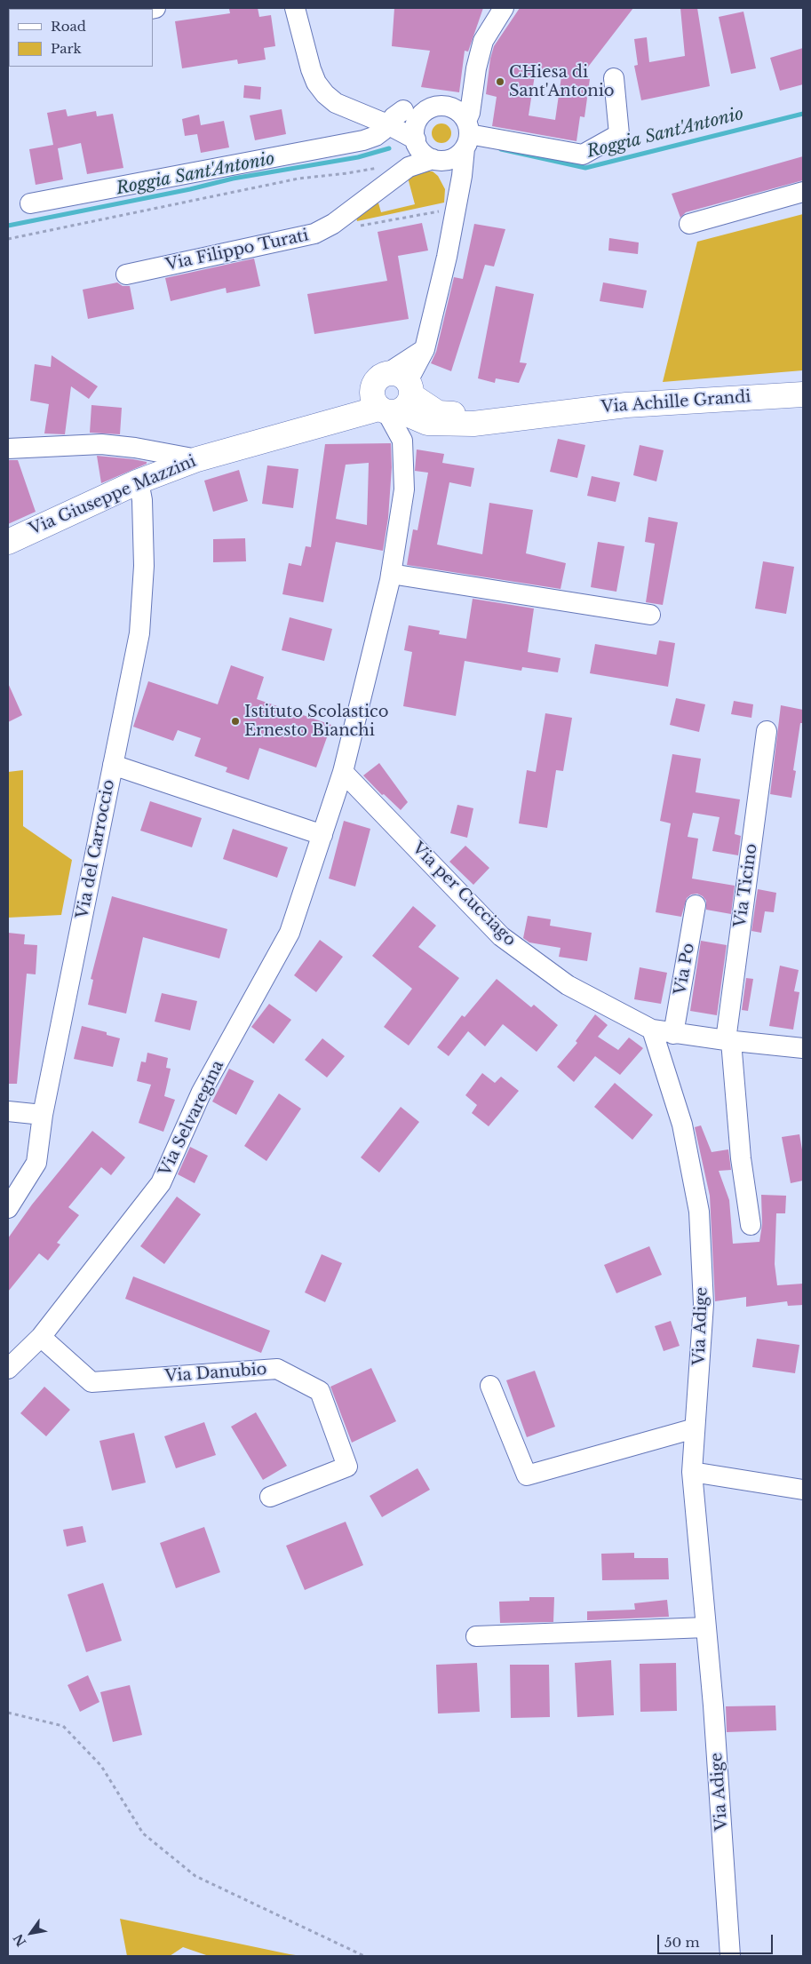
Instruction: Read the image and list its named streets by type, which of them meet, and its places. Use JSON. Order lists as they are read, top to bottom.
{
  "streets": {
    "main road": ["Via Achille Grandi", "Via Giuseppe Mazzini"],
    "street": [
      "Via Filippo Turati",
      "Via del Carroccio",
      "Via Ticino",
      "Via per Cucciago",
      "Via Po",
      "Via Selvaregina",
      "Via Adige",
      "Via Danubio"
    ]
  },
  "crossings": [
    ["Via Achille Grandi", "Via Giuseppe Mazzini"],
    ["Via Achille Grandi", "Via Selvaregina"],
    ["Via Giuseppe Mazzini", "Via del Carroccio"],
    ["Via Giuseppe Mazzini", "Via Selvaregina"],
    ["Via Ticino", "Via per Cucciago"],
    ["Via per Cucciago", "Via Po"],
    ["Via per Cucciago", "Via Selvaregina"],
    ["Via per Cucciago", "Via Adige"],
    ["Via Selvaregina", "Via Danubio"]
  ],
  "water": ["Roggia Sant'Antonio"],
  "places": ["CHiesa di Sant'Antonio", "Istituto Scolastico Ernesto Bianchi"],
  "legend": ["Road", "Park"],
  "scale_bar": "50 m",
  "north": "bottom left"
}
